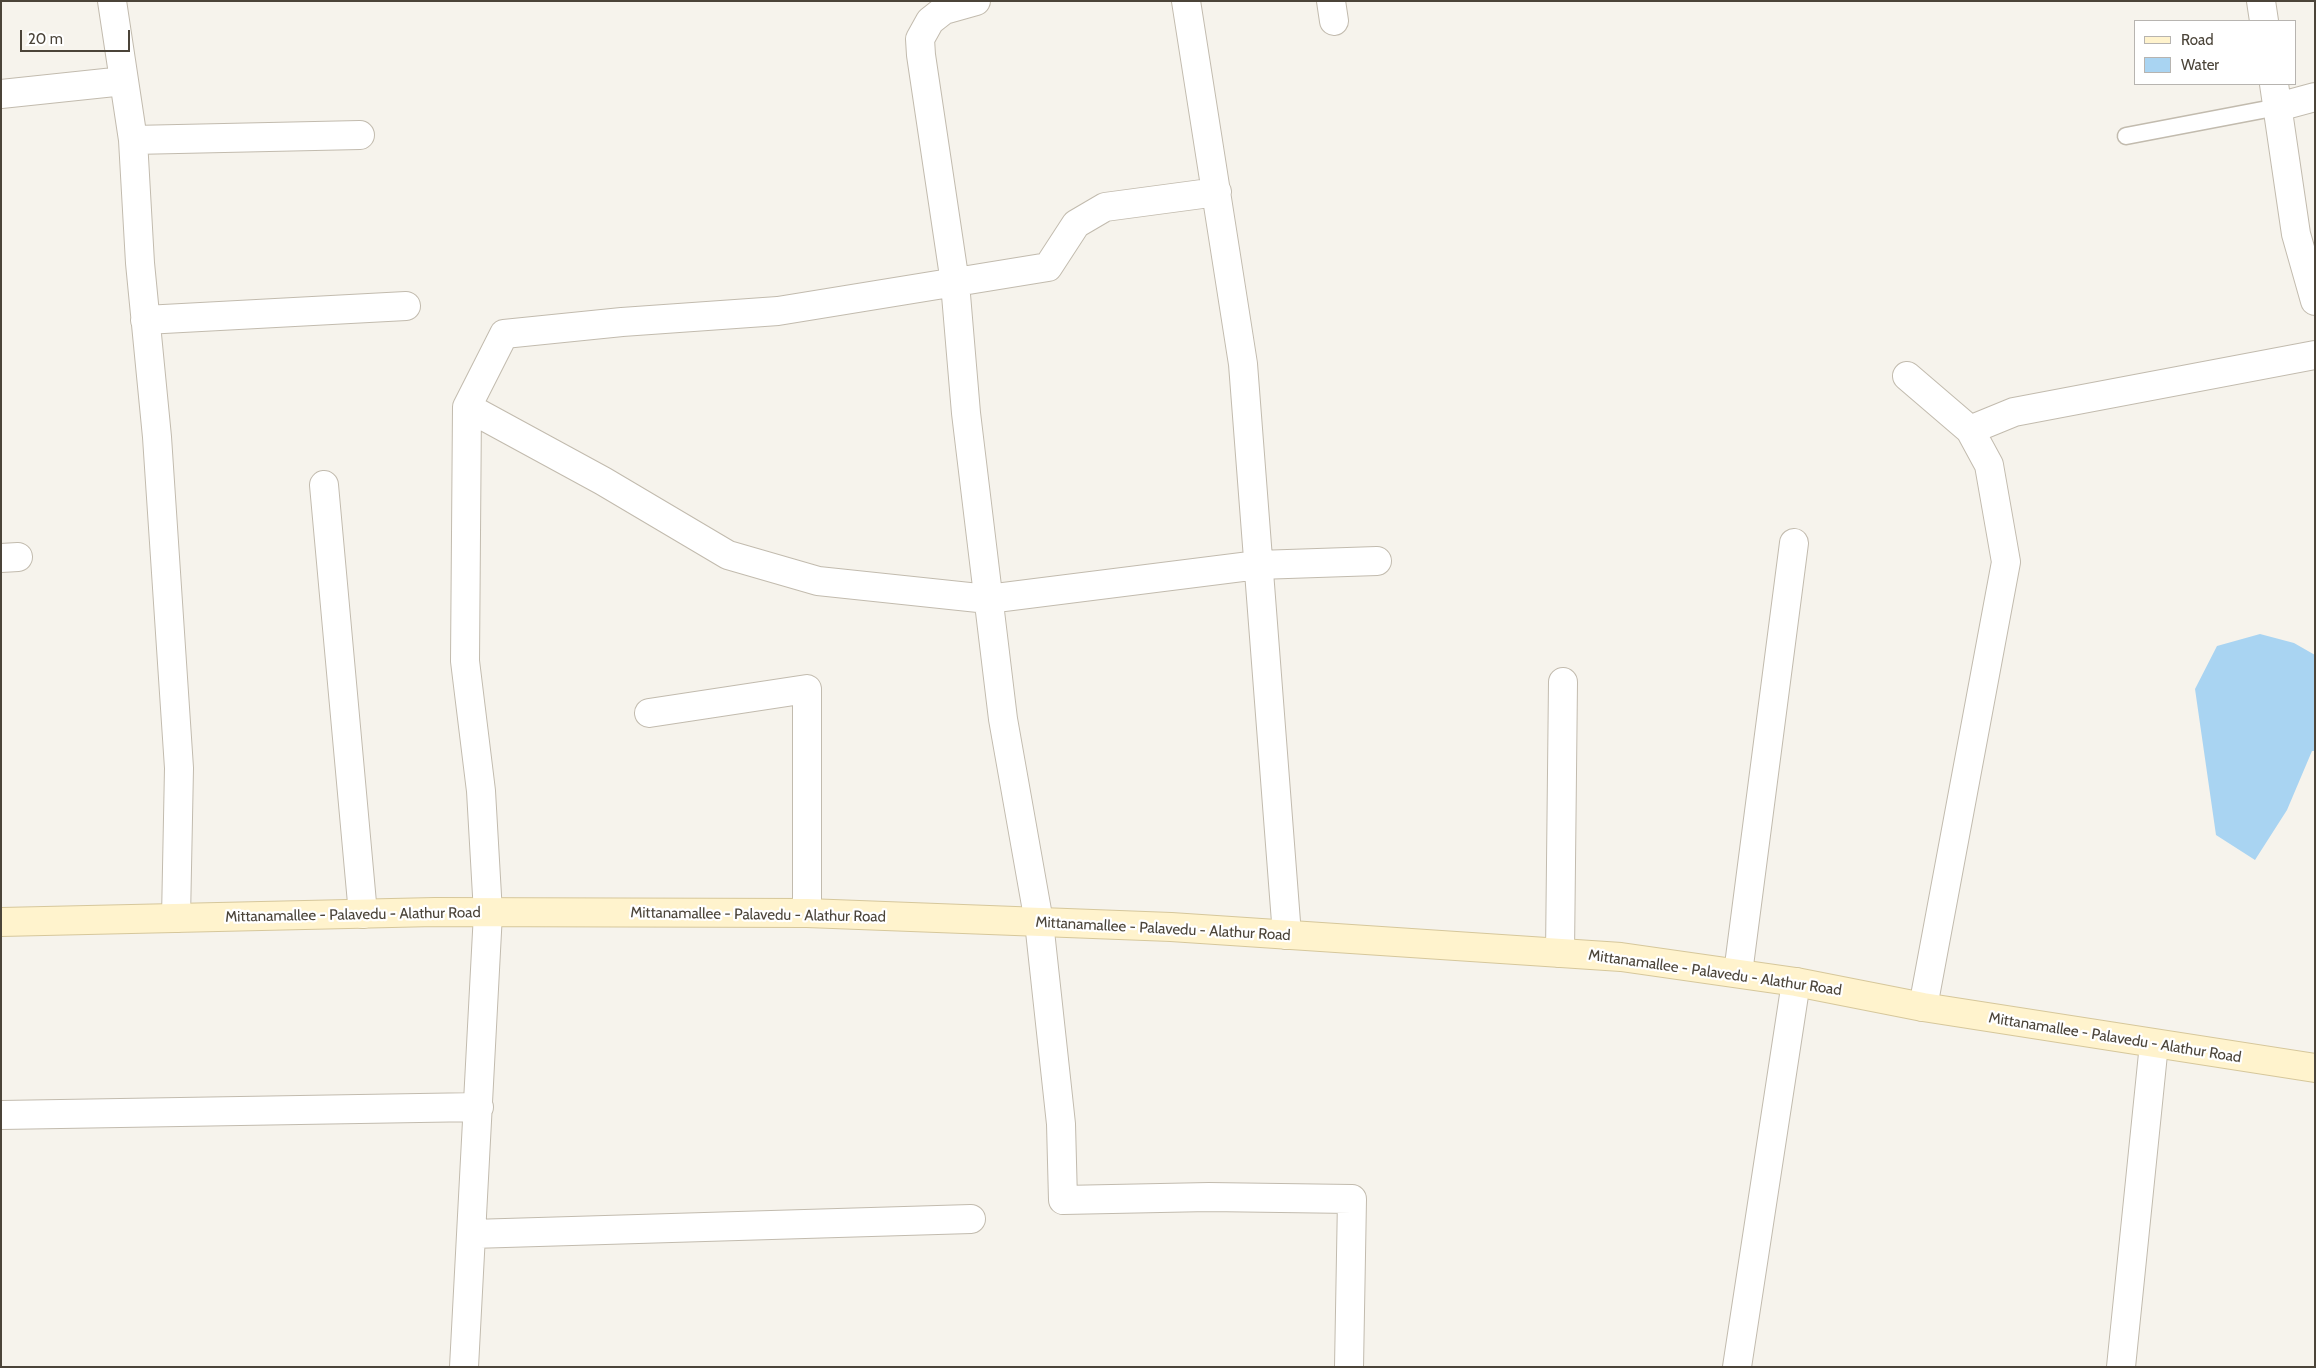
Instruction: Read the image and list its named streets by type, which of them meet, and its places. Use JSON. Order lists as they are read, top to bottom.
{
  "streets": {
    "street": ["Mittanamallee - Palavedu - Alathur Road"]
  },
  "legend": ["Road", "Water"],
  "scale_bar": "20 m"
}
